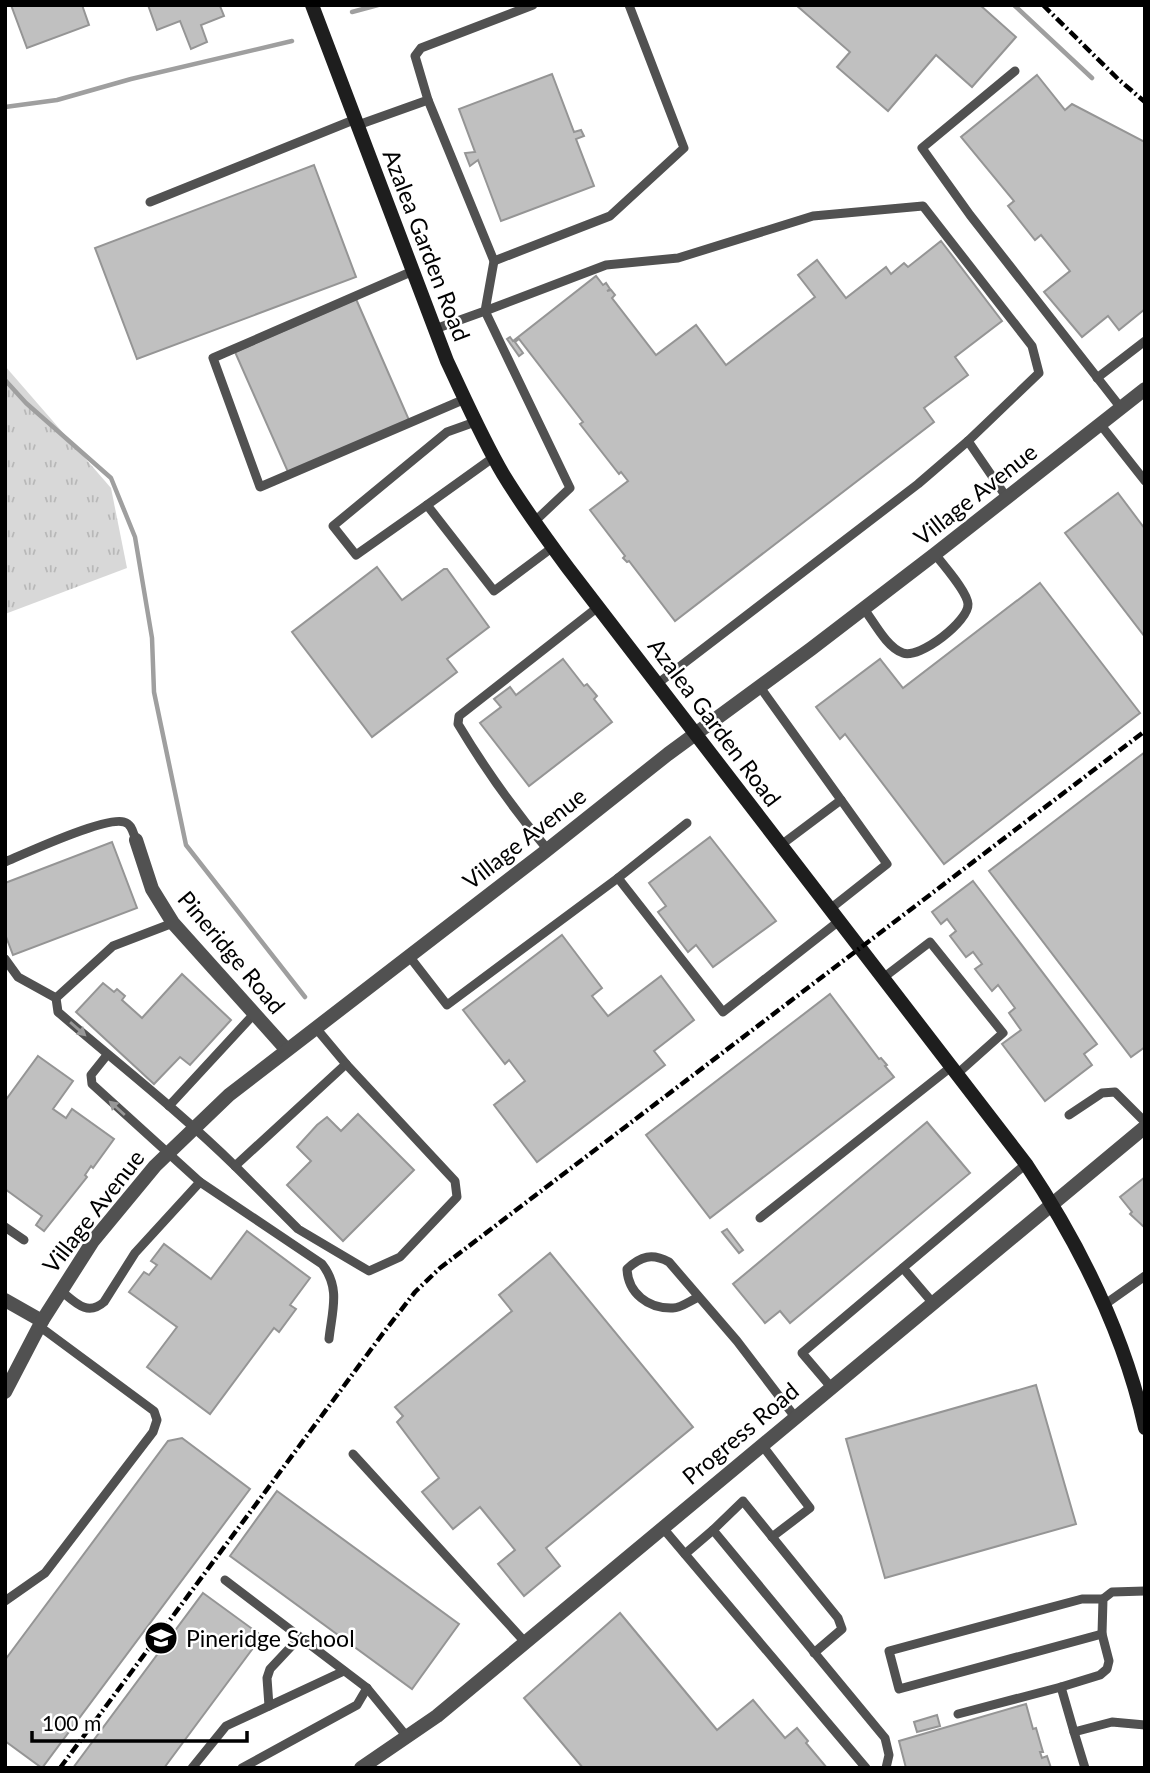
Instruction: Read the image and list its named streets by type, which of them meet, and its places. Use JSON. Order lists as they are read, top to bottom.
{
  "streets": {
    "main road": ["Azalea Garden Road"],
    "street": ["Village Avenue", "Pineridge Road", "Progress Road"]
  },
  "crossings": [
    ["Azalea Garden Road", "Village Avenue"],
    ["Azalea Garden Road", "Progress Road"],
    ["Village Avenue", "Pineridge Road"]
  ],
  "places": {
    "school or university": ["Pineridge School"]
  },
  "scale_bar": "100 m"
}
